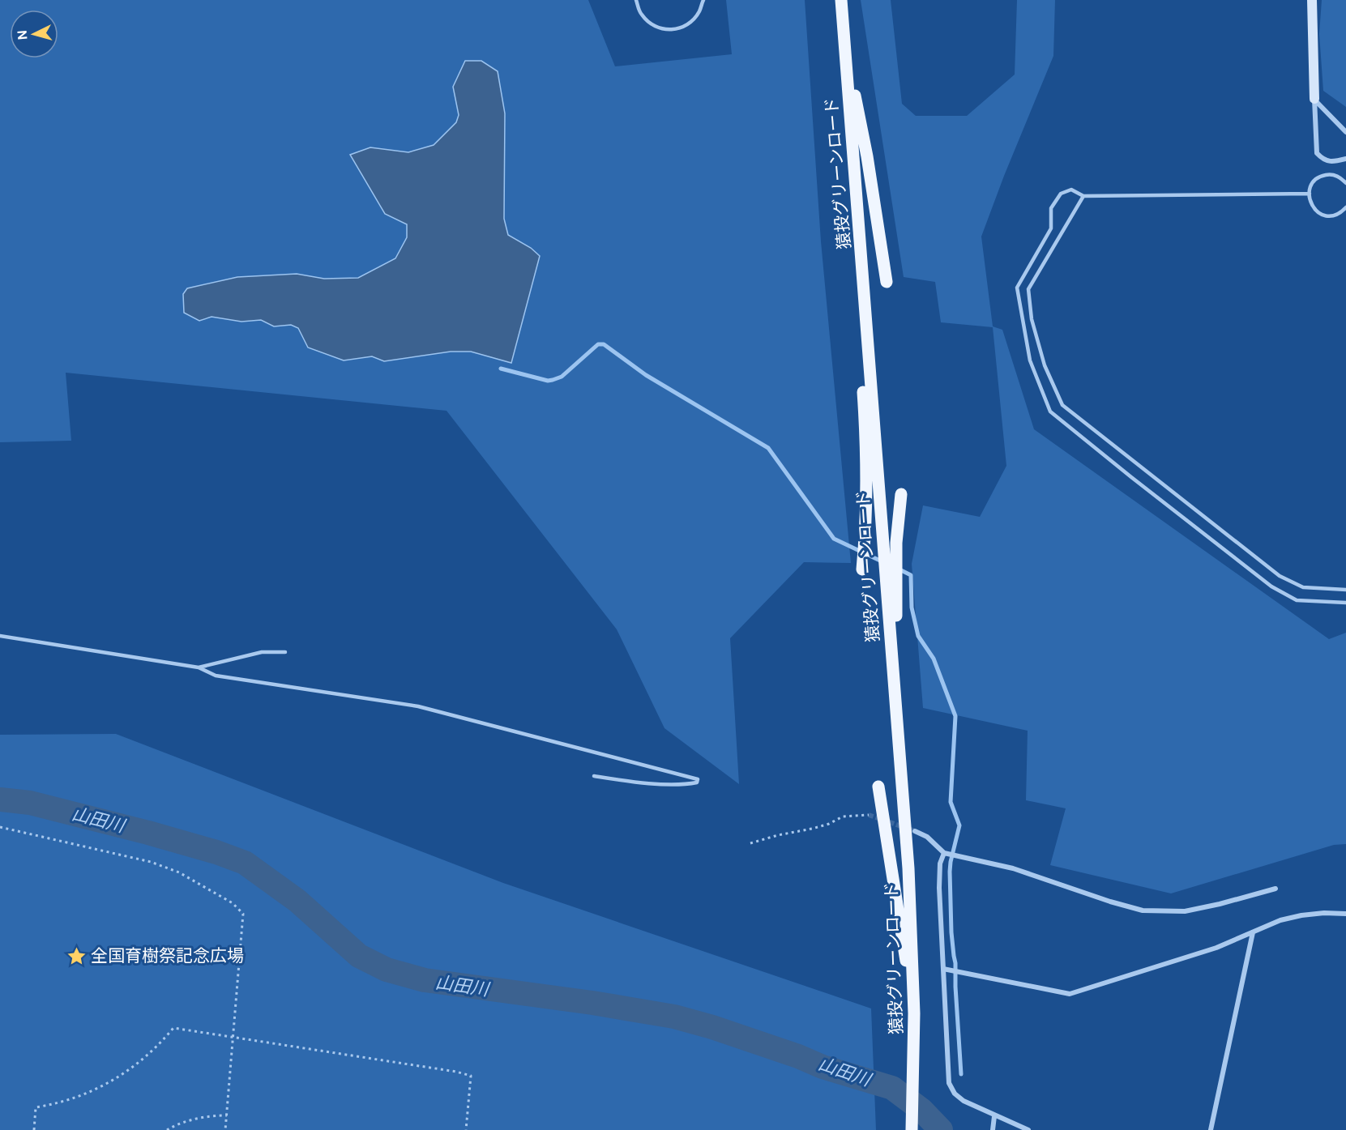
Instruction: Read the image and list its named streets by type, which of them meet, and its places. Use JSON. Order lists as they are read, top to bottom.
{
  "streets": {
    "main road": ["猿投グリーンロード"]
  },
  "water": ["山田川"],
  "places": {
    "place": ["全国育樹祭記念広場"]
  },
  "north": "left"
}
